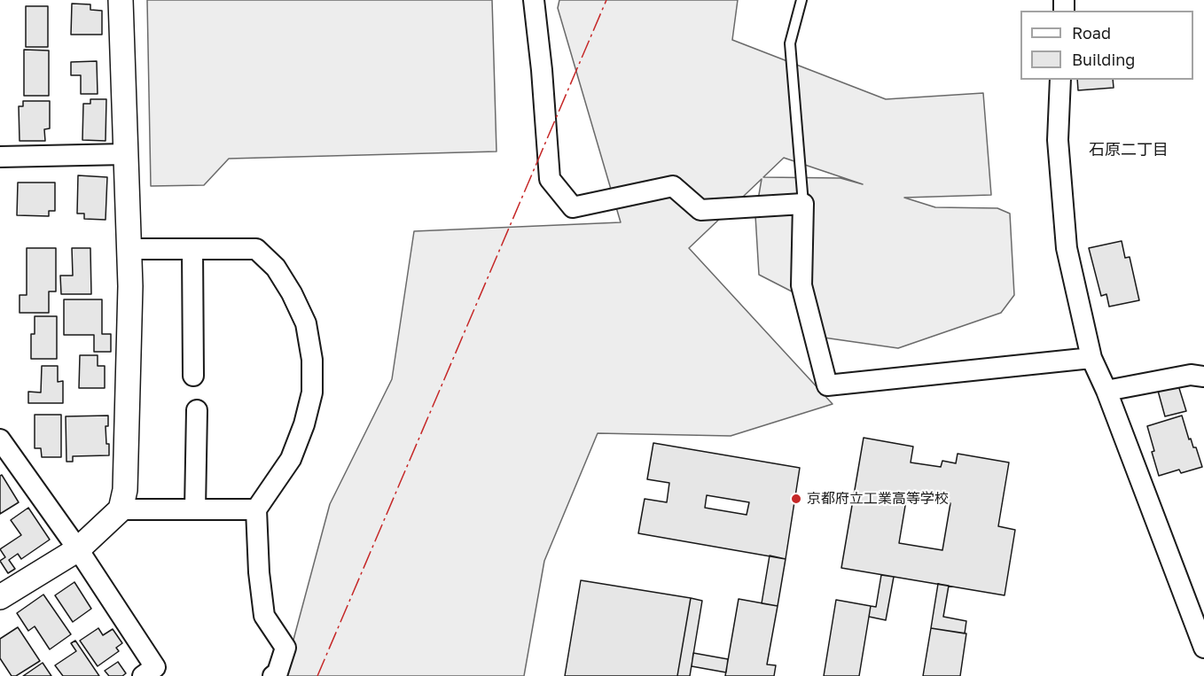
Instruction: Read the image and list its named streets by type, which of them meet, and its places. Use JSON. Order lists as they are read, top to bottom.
{
  "districts": ["石原二丁目"],
  "places": ["京都府立工業高等学校"],
  "legend": ["Road", "Building"]
}
